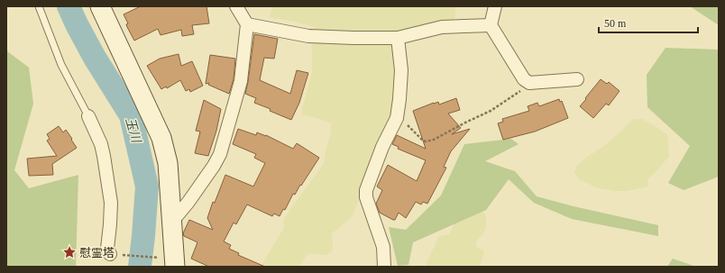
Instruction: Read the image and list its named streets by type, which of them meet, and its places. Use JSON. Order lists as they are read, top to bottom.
{
  "water": ["玉川"],
  "places": {
    "place": ["慰霊塔"]
  },
  "scale_bar": "50 m"
}
